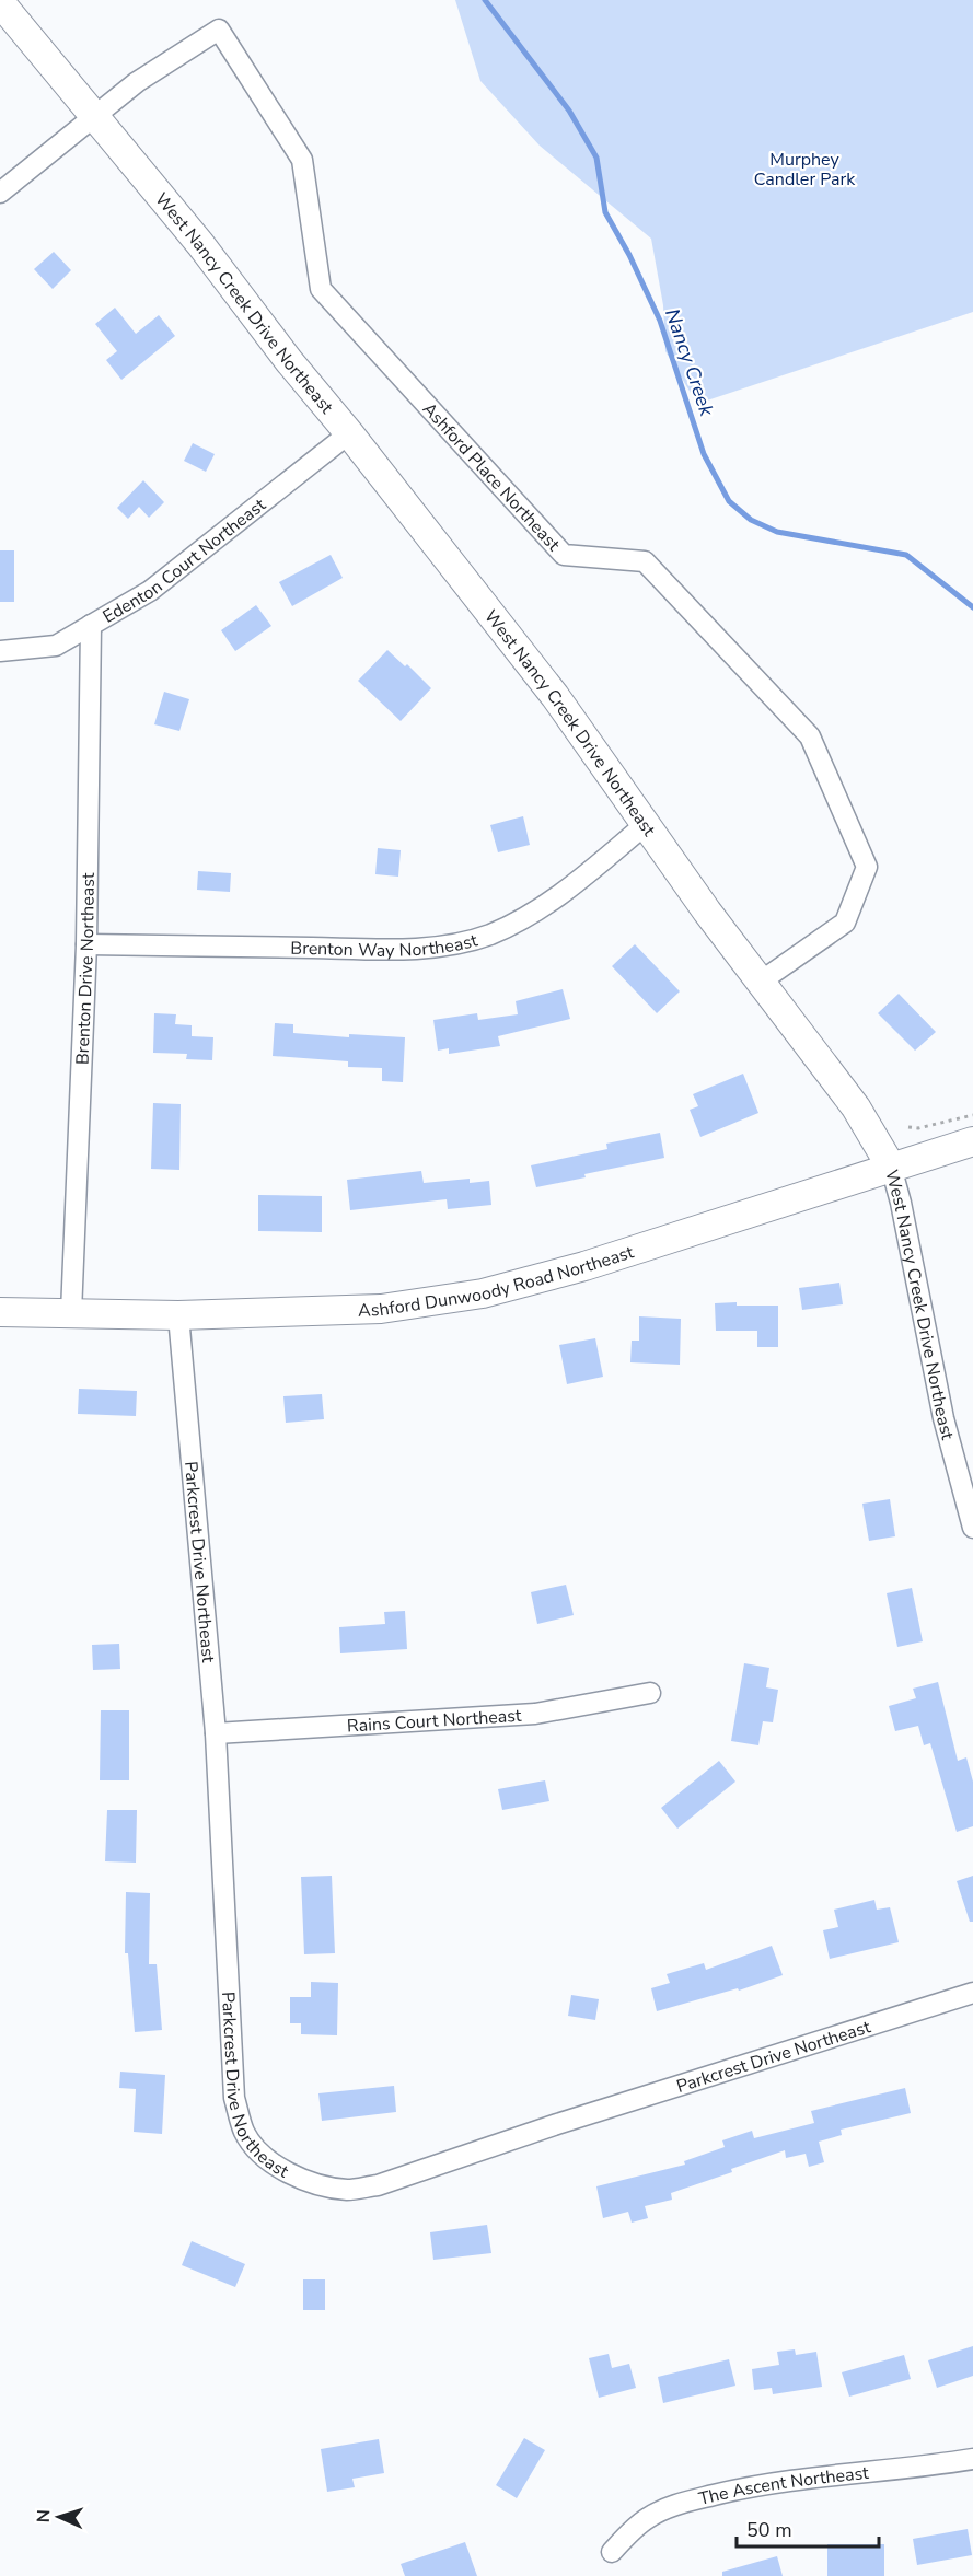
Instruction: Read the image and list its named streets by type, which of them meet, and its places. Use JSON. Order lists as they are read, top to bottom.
{
  "streets": {
    "street": [
      "West Nancy Creek Drive Northeast",
      "Ashford Place Northeast",
      "Edenton Court Northeast",
      "Brenton Way Northeast",
      "Brenton Drive Northeast",
      "Ashford Dunwoody Road Northeast",
      "Parkcrest Drive Northeast",
      "Rains Court Northeast",
      "The Ascent Northeast"
    ]
  },
  "crossings": [
    ["West Nancy Creek Drive Northeast", "Ashford Place Northeast"],
    ["West Nancy Creek Drive Northeast", "Edenton Court Northeast"],
    ["West Nancy Creek Drive Northeast", "Brenton Way Northeast"],
    ["West Nancy Creek Drive Northeast", "Ashford Dunwoody Road Northeast"],
    ["Edenton Court Northeast", "Brenton Drive Northeast"],
    ["Brenton Way Northeast", "Brenton Drive Northeast"],
    ["Brenton Drive Northeast", "Ashford Dunwoody Road Northeast"],
    ["Ashford Dunwoody Road Northeast", "Parkcrest Drive Northeast"],
    ["Parkcrest Drive Northeast", "Rains Court Northeast"]
  ],
  "water": ["Nancy Creek"],
  "parks": ["Murphey Candler Park"],
  "scale_bar": "50 m",
  "north": "left"
}
